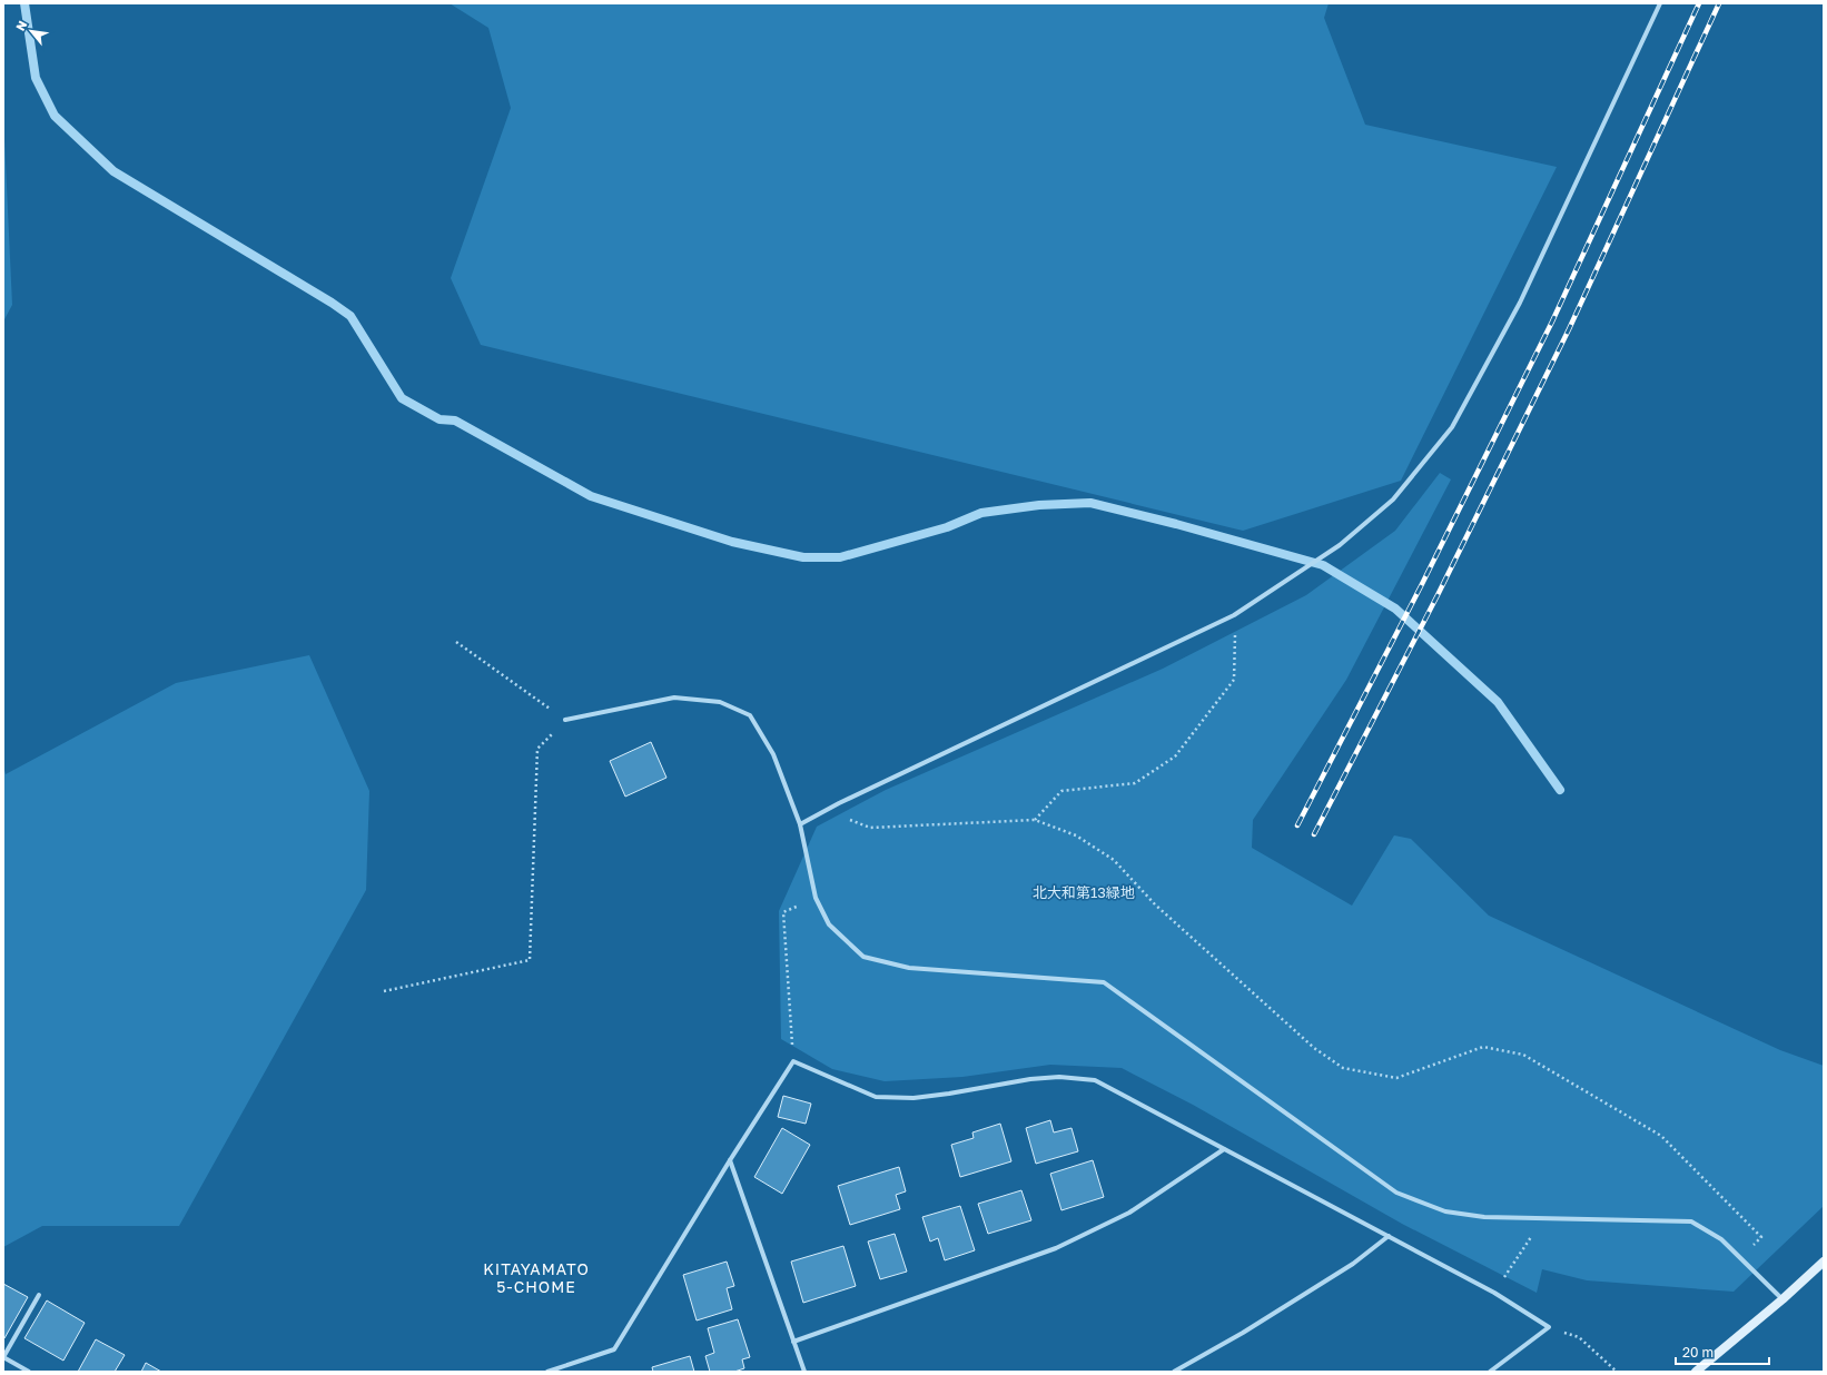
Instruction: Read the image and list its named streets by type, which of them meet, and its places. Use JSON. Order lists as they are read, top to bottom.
{
  "districts": ["KITAYAMATO 5-CHOME"],
  "parks": ["北大和第13緑地"],
  "scale_bar": "20 m",
  "north": "top left"
}
